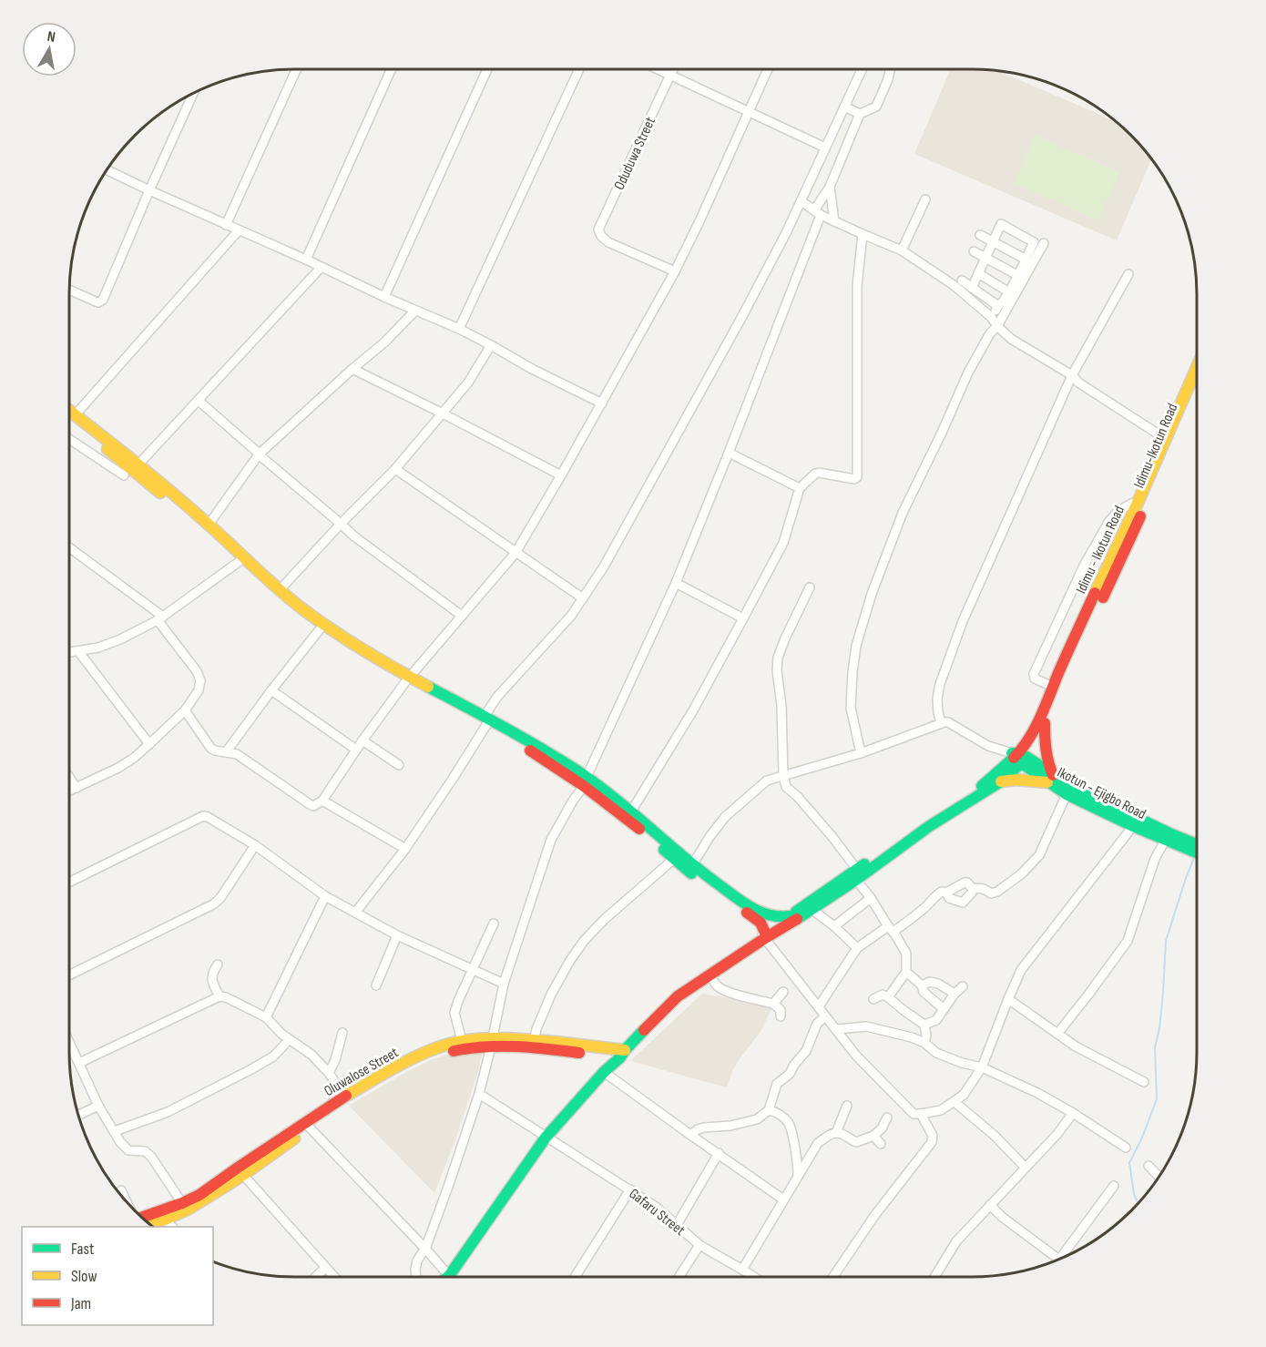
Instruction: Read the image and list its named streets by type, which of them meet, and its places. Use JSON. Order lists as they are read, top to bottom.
{
  "streets": {
    "main road": [
      "Idimu-Ikotun Road",
      "Idimu - Ikotun Road",
      "Ikotun - Ejigbo Road",
      "Oluwalose Street"
    ],
    "street": ["Oduduwa Street", "Gafaru Street"]
  },
  "crossings": [
    ["Idimu-Ikotun Road", "Idimu - Ikotun Road"],
    ["Idimu-Ikotun Road", "Ikotun - Ejigbo Road"],
    ["Idimu - Ikotun Road", "Ikotun - Ejigbo Road"]
  ],
  "legend": ["Fast", "Slow", "Jam"],
  "north": "top"
}
